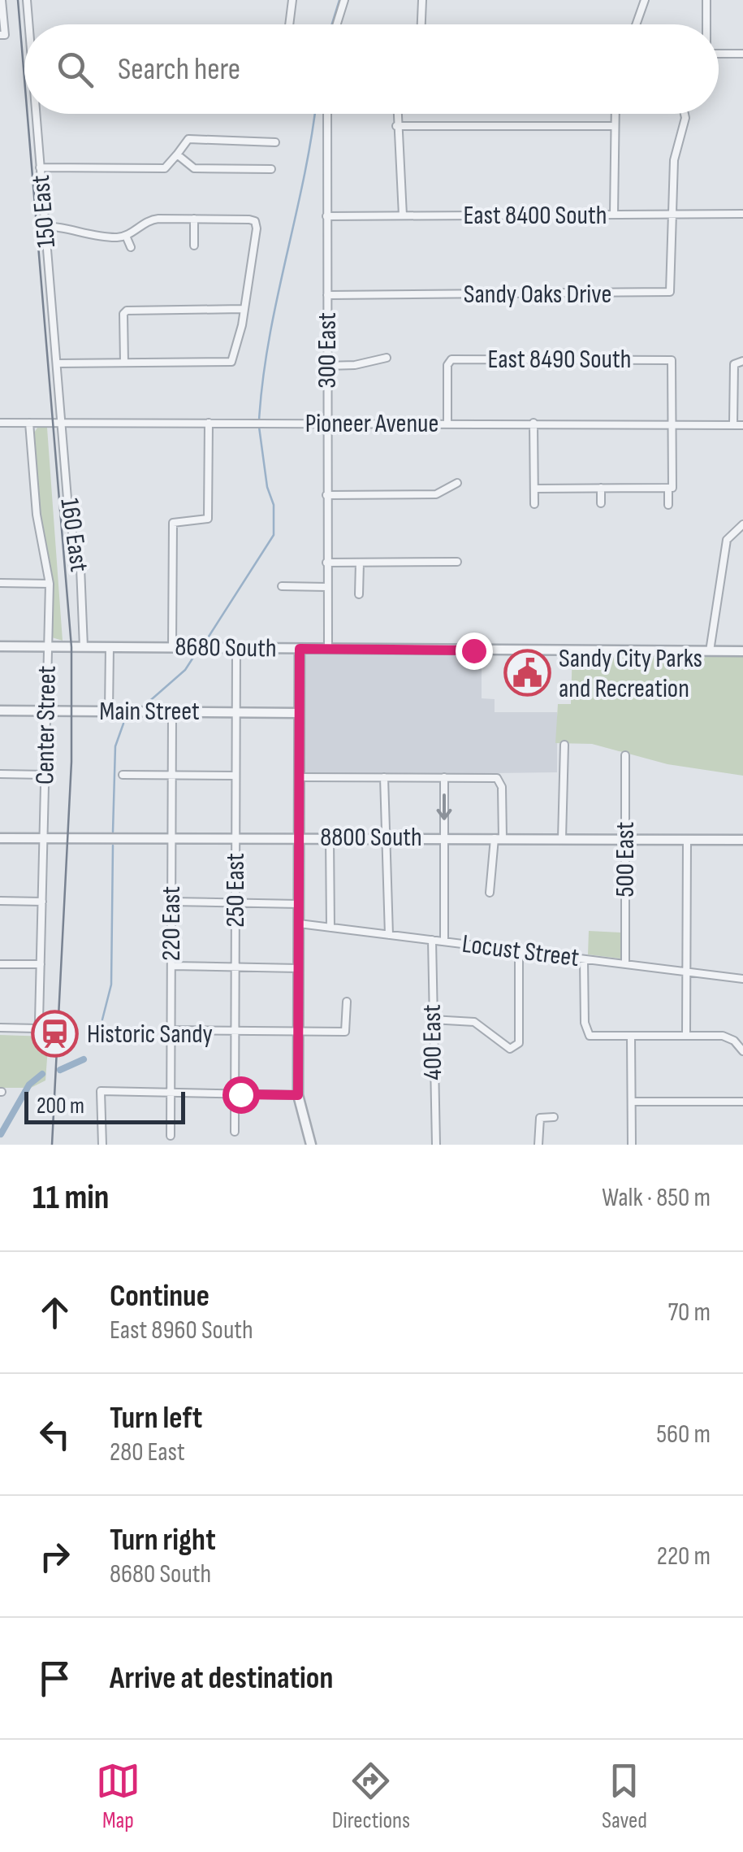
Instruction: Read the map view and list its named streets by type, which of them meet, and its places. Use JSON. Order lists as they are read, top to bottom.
{
  "streets": {
    "street": [
      "150 East",
      "East 8400 South",
      "Sandy Oaks Drive",
      "300 East",
      "East 8490 South",
      "Pioneer Avenue",
      "160 East",
      "8680 South",
      "Main Street",
      "Center Street",
      "8800 South",
      "500 East",
      "250 East",
      "220 East",
      "Locust Street",
      "400 East"
    ]
  },
  "crossings": [
    ["150 East", "Pioneer Avenue"],
    ["150 East", "160 East"],
    ["East 8400 South", "Sandy Oaks Drive"],
    ["East 8400 South", "300 East"],
    ["Sandy Oaks Drive", "300 East"],
    ["300 East", "Pioneer Avenue"],
    ["300 East", "8680 South"],
    ["East 8490 South", "Pioneer Avenue"],
    ["Pioneer Avenue", "160 East"],
    ["Pioneer Avenue", "Center Street"],
    ["160 East", "8680 South"],
    ["8680 South", "Center Street"],
    ["8680 South", "250 East"],
    ["Main Street", "Center Street"],
    ["Main Street", "250 East"],
    ["Main Street", "220 East"],
    ["Center Street", "8800 South"],
    ["8800 South", "500 East"],
    ["8800 South", "250 East"],
    ["8800 South", "220 East"],
    ["500 East", "Locust Street"],
    ["Locust Street", "400 East"]
  ],
  "places": {
    "public building": ["Sandy City Parks and Recreation"],
    "station": ["Historic Sandy"]
  },
  "scale_bar": "200 m",
  "page": {
    "search": "Search here",
    "scale": "200 m",
    "heading": ["11 min", "Walk · 850 m"],
    "list": [
      ["Continue", "East 8960 South", "70 m"],
      ["Turn left", "280 East", "560 m"],
      ["Turn right", "8680 South", "220 m"],
      "Arrive at destination"
    ],
    "nav": ["Map", "Directions", "Saved"]
  }
}
